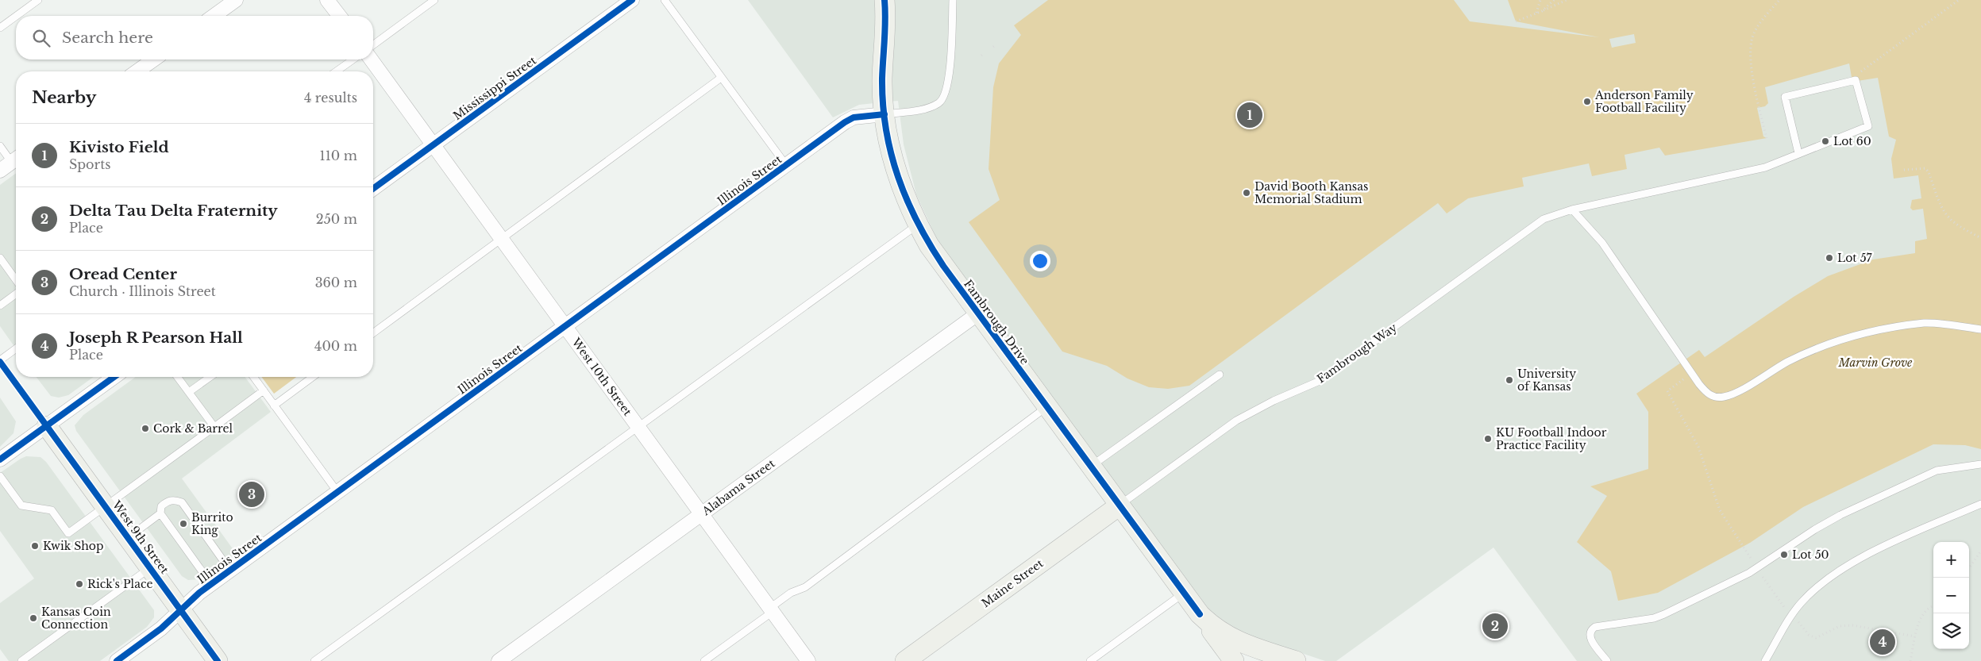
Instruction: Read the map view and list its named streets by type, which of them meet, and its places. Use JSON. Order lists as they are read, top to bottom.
{
  "streets": {
    "street": [
      "Mississippi Street",
      "Illinois Street",
      "Fambrough Drive",
      "West 10th Street",
      "Alabama Street",
      "West 9th Street",
      "Maine Street"
    ],
    "lane": ["Fambrough Way"]
  },
  "crossings": [
    ["Mississippi Street", "West 10th Street"],
    ["Illinois Street", "Fambrough Drive"],
    ["Illinois Street", "West 10th Street"],
    ["Illinois Street", "West 9th Street"],
    ["Fambrough Drive", "Fambrough Way"],
    ["Fambrough Drive", "Alabama Street"],
    ["Fambrough Drive", "Maine Street"],
    ["Fambrough Way", "Maine Street"],
    ["West 10th Street", "Alabama Street"]
  ],
  "parks": ["Marvin Grove"],
  "places": [
    "Anderson Family Football Facility",
    "Lot 60",
    "David Booth Kansas Memorial Stadium",
    "Lot 57",
    "University of Kansas",
    "Cork & Barrel",
    "KU Football Indoor Practice Facility",
    "Burrito King",
    "Kwik Shop",
    "Lot 50",
    "Rick's Place",
    "Kansas Coin Connection"
  ],
  "page": {
    "search": "Search here",
    "heading": ["Nearby", "4 results"],
    "pins": [
      "1",
      "3",
      "2",
      "4"
    ],
    "list": [
      {
        "mark": "1",
        "name": "Kivisto Field",
        "note": "Sports",
        "value": "110 m"
      },
      {
        "mark": "2",
        "name": "Delta Tau Delta Fraternity",
        "note": "Place",
        "value": "250 m"
      },
      {
        "mark": "3",
        "name": "Oread Center",
        "note": "Church · Illinois Street",
        "value": "360 m"
      },
      {
        "mark": "4",
        "name": "Joseph R Pearson Hall",
        "note": "Place",
        "value": "400 m"
      }
    ],
    "map_buttons": ["+", "−"]
  }
}
